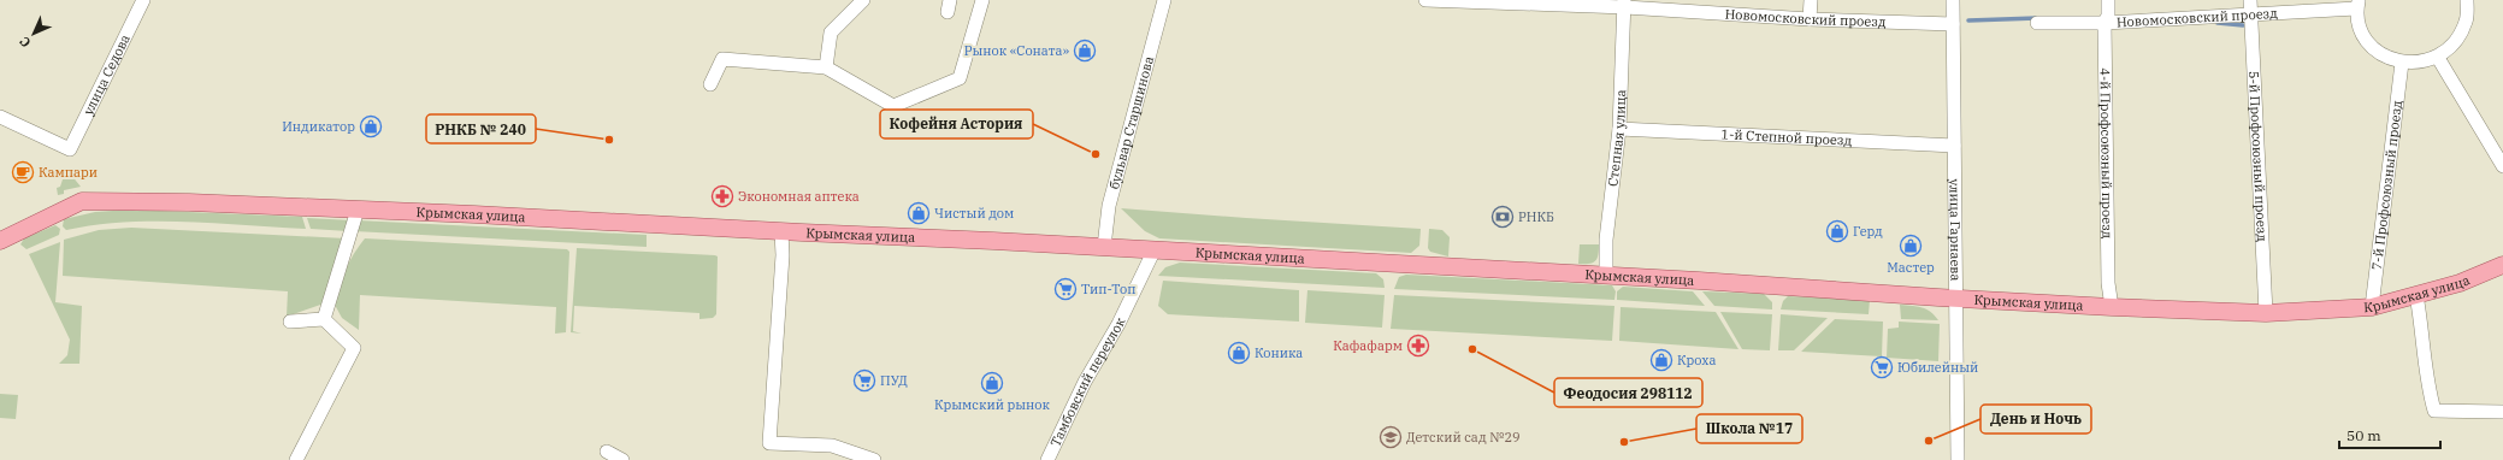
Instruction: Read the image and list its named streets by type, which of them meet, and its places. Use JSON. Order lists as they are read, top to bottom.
{
  "streets": {
    "main road": ["Крымская улица"],
    "street": [
      "Новомосковский проезд",
      "улица Седова",
      "бульвар Старшинова",
      "1-й Степной проезд",
      "Степная улица",
      "4-й Профсоюзный проезд",
      "5-й Профсоюзный проезд",
      "7-й Профсоюзный проезд",
      "улица Гарнаева",
      "Тамбовский переулок"
    ]
  },
  "crossings": [
    ["Новомосковский проезд", "Степная улица"],
    ["Новомосковский проезд", "4-й Профсоюзный проезд"],
    ["Новомосковский проезд", "5-й Профсоюзный проезд"],
    ["Новомосковский проезд", "улица Гарнаева"],
    ["бульвар Старшинова", "Крымская улица"],
    ["1-й Степной проезд", "Степная улица"],
    ["1-й Степной проезд", "улица Гарнаева"],
    ["Степная улица", "Крымская улица"],
    ["4-й Профсоюзный проезд", "Крымская улица"],
    ["5-й Профсоюзный проезд", "Крымская улица"],
    ["7-й Профсоюзный проезд", "Крымская улица"],
    ["Крымская улица", "улица Гарнаева"],
    ["Крымская улица", "Тамбовский переулок"]
  ],
  "places": {
    "shop": [
      "Рынок «Соната»",
      "Индикатор",
      "Чистый дом",
      "Герд",
      "Мастер",
      "Коника",
      "Кроха",
      "Крымский рынок"
    ],
    "other": [
      "РНКБ № 240",
      "Кофейня Астория",
      "Феодосия 298112",
      "День и Ночь",
      "Школа №17"
    ],
    "cafe": ["Кампари"],
    "pharmacy": ["Экономная аптека", "Кафафарм"],
    "bank": ["РНКБ"],
    "supermarket": ["Тип-Топ", "Юбилейный", "ПУД"],
    "school or university": ["Детский сад №29"]
  },
  "scale_bar": "50 m",
  "north": "bottom left"
}
